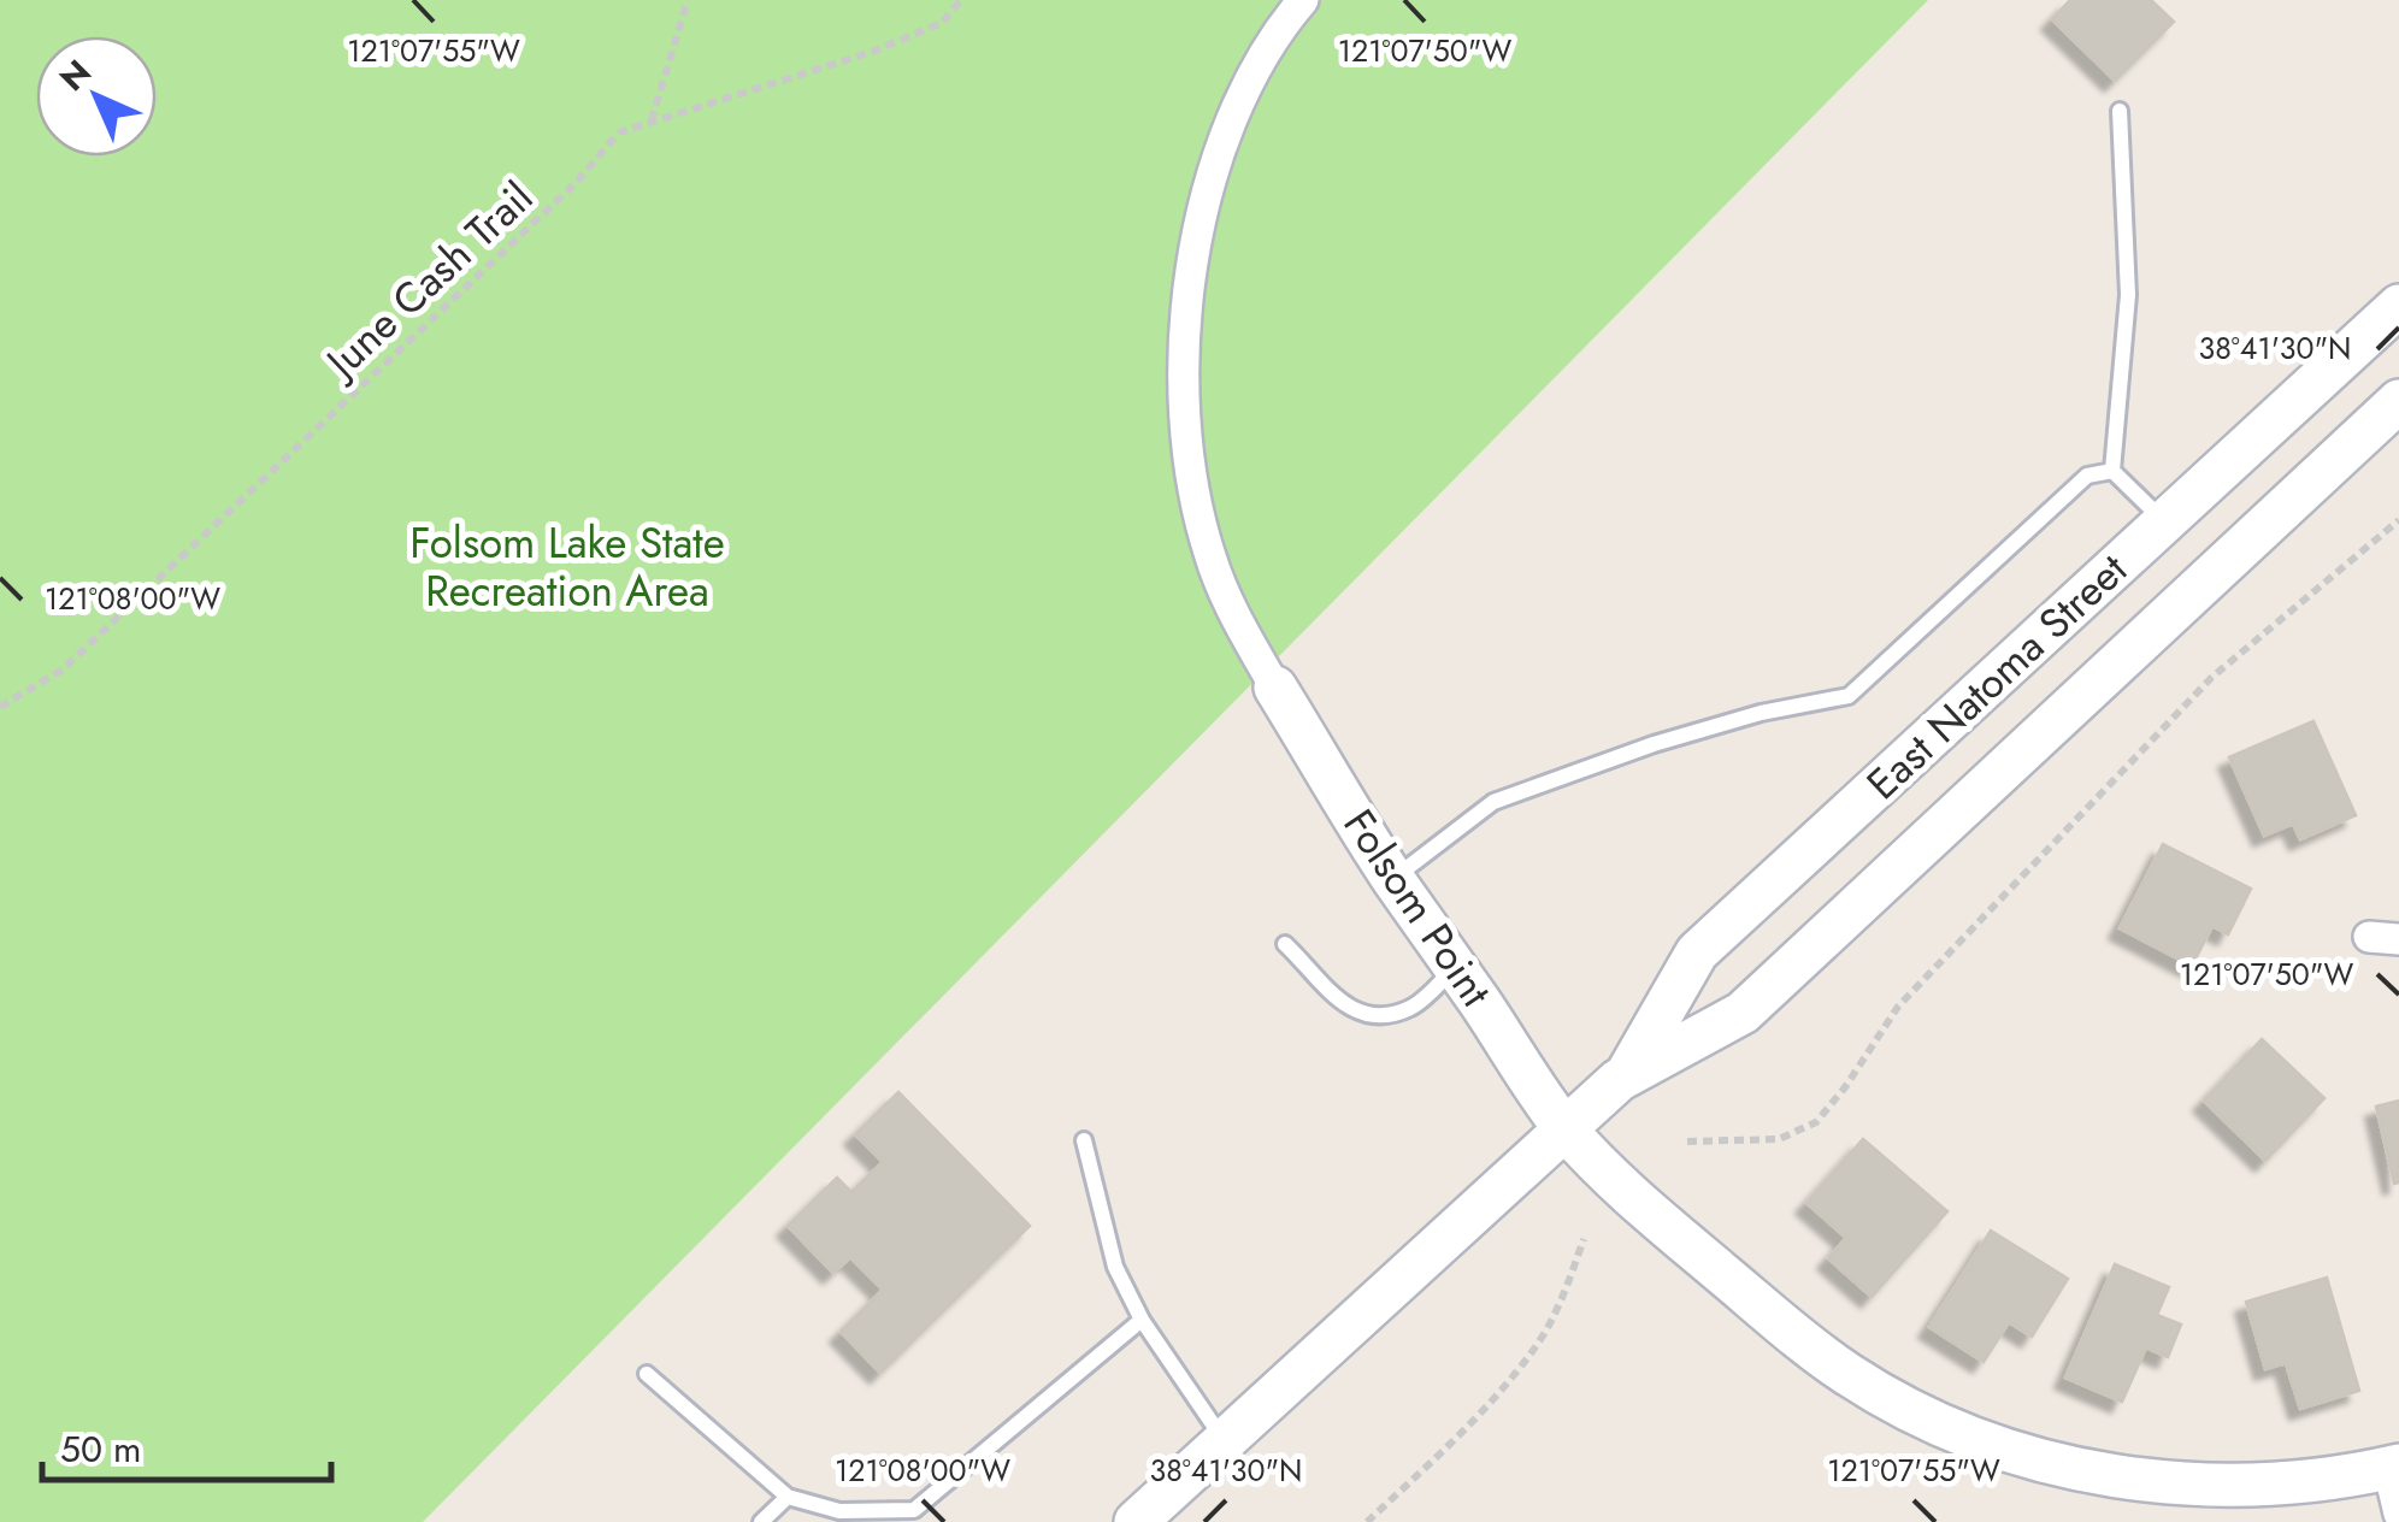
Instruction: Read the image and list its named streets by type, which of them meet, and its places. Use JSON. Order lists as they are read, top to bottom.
{
  "streets": {
    "main road": ["East Natoma Street", "Folsom Point"],
    "path": ["June Cash Trail"]
  },
  "crossings": [
    ["East Natoma Street", "Folsom Point"]
  ],
  "parks": ["Folsom Lake State Recreation Area"],
  "scale_bar": "50 m",
  "north": "top left",
  "coordinates": [
    "121°07'55\"W",
    "121°07'50\"W",
    "38°41'30\"N",
    "121°08'00\"W"
  ]
}
